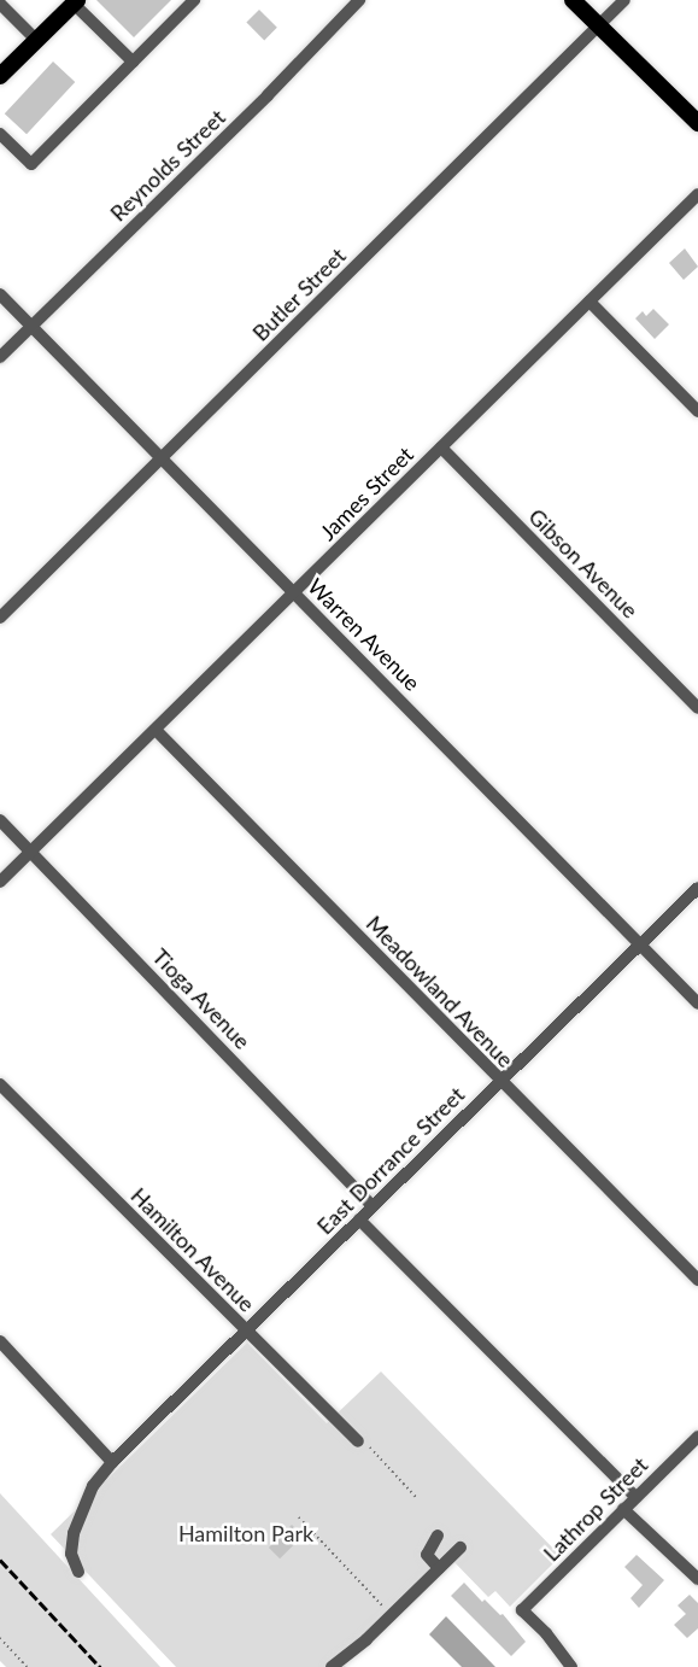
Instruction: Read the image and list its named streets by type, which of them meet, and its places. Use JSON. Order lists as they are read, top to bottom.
{
  "streets": {
    "street": [
      "Reynolds Street",
      "Butler Street",
      "James Street",
      "Gibson Avenue",
      "Warren Avenue",
      "Meadowland Avenue",
      "Tioga Avenue",
      "East Dorrance Street",
      "Hamilton Avenue",
      "Lathrop Street"
    ]
  },
  "crossings": [
    ["Reynolds Street", "Warren Avenue"],
    ["Butler Street", "Warren Avenue"],
    ["James Street", "Gibson Avenue"],
    ["James Street", "Warren Avenue"],
    ["James Street", "Meadowland Avenue"],
    ["James Street", "Tioga Avenue"],
    ["Warren Avenue", "East Dorrance Street"],
    ["Meadowland Avenue", "East Dorrance Street"],
    ["Tioga Avenue", "East Dorrance Street"],
    ["East Dorrance Street", "Hamilton Avenue"]
  ],
  "parks": ["Hamilton Park"]
}
